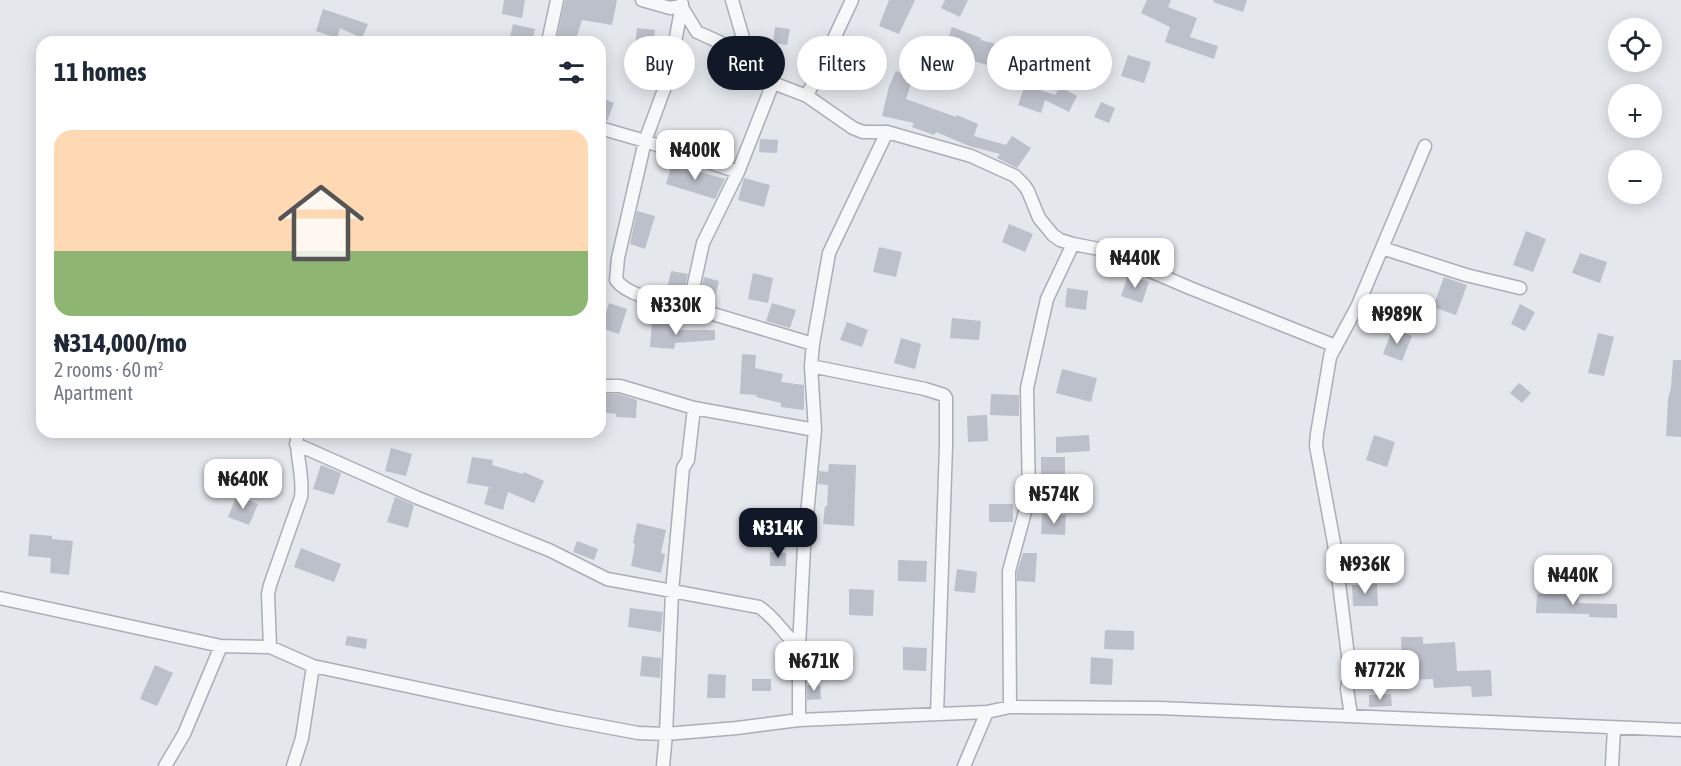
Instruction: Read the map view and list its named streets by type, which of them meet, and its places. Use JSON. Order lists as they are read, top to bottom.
{
  "page": {
    "map_buttons": ["+", "−"],
    "chip": [
      "Buy",
      "Rent",
      "Filters",
      "New",
      "Apartment"
    ],
    "heading": "11 homes",
    "list": [
      {
        "name": "₦314,000/mo",
        "note": "2 rooms · 60 m² · Apartment"
      }
    ],
    "price": [
      "₦400K",
      "₦440K",
      "₦330K",
      "₦989K",
      "₦640K",
      "₦574K",
      "₦314K",
      "₦936K",
      "₦440K",
      "₦671K",
      "₦772K"
    ]
  }
}
